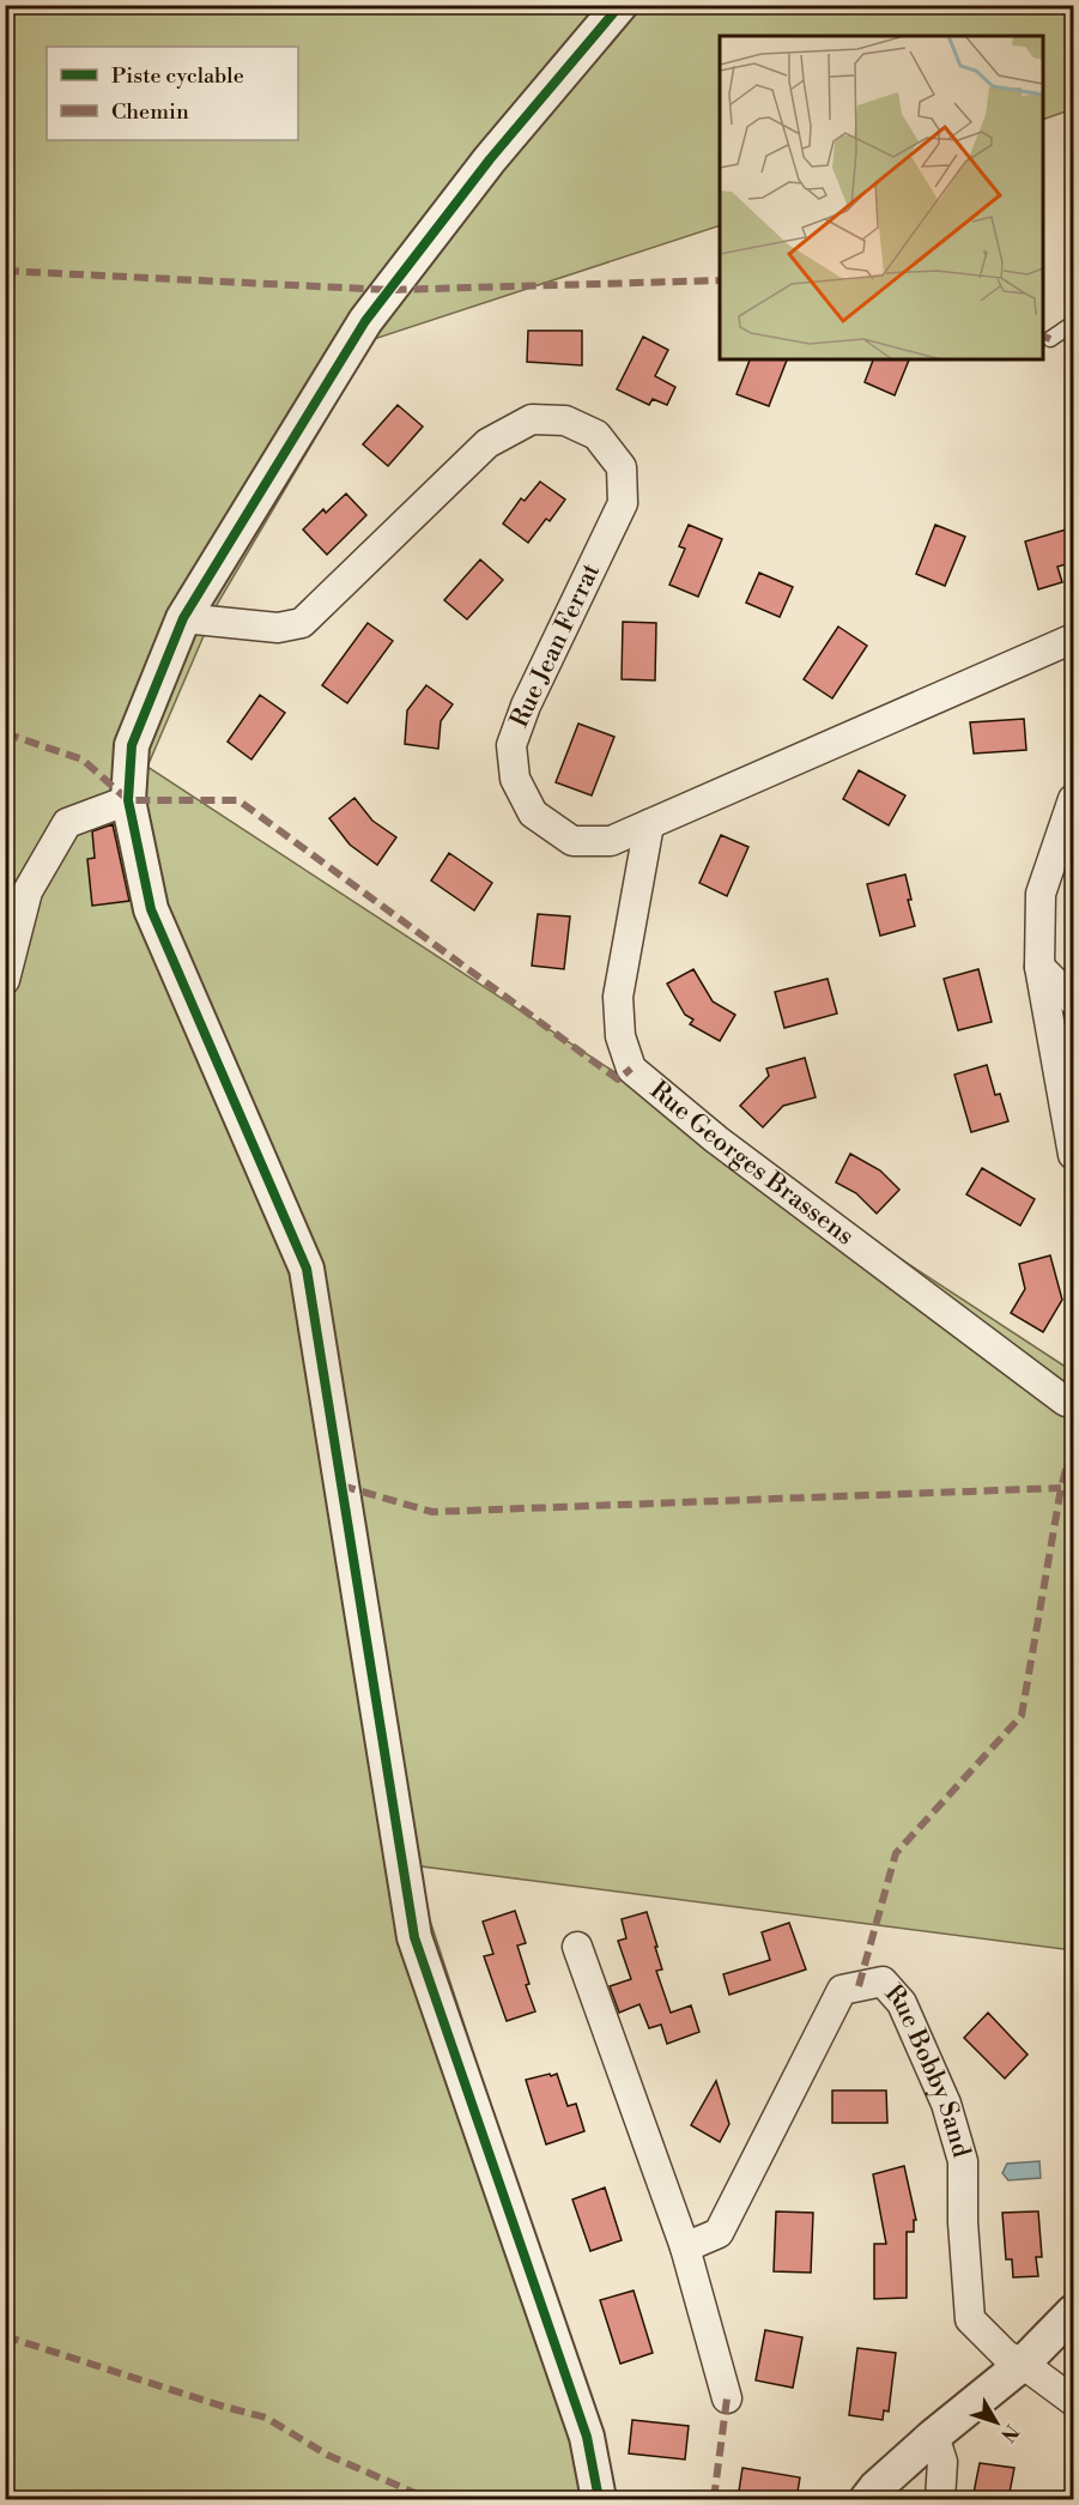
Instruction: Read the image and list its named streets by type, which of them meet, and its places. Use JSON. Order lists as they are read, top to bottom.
{
  "streets": {
    "street": ["Rue Jean Ferrat", "Rue Georges Brassens", "Rue Bobby Sand"]
  },
  "crossings": [
    ["Rue Jean Ferrat", "Rue Georges Brassens"]
  ],
  "legend": ["Piste cyclable", "Chemin"],
  "north": "bottom right"
}
